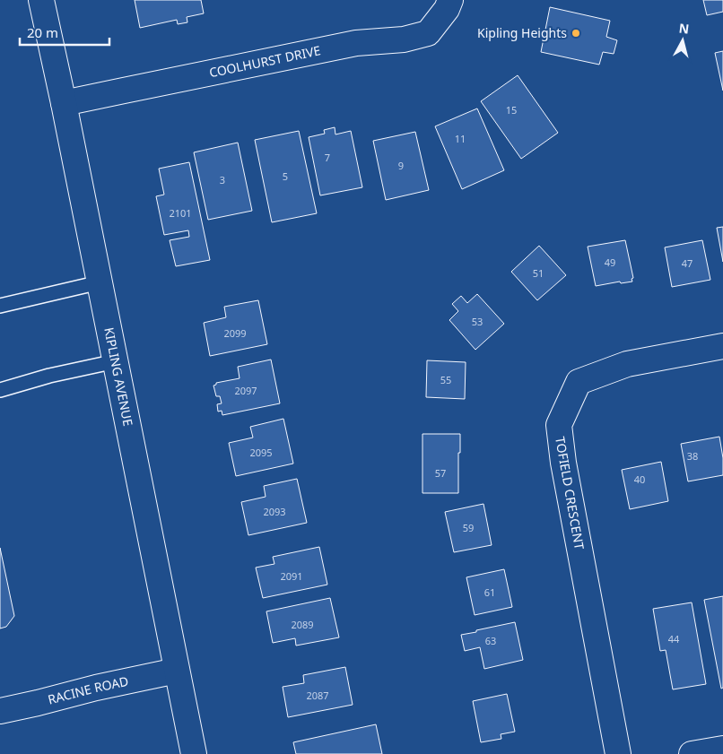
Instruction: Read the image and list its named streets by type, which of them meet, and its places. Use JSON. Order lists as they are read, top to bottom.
{
  "streets": {
    "street": [
      "COOLHURST DRIVE",
      "KIPLING AVENUE",
      "TOFIELD CRESCENT",
      "RACINE ROAD"
    ]
  },
  "crossings": [
    ["COOLHURST DRIVE", "KIPLING AVENUE"],
    ["KIPLING AVENUE", "RACINE ROAD"]
  ],
  "places": ["Kipling Heights"],
  "house_numbers": [
    "15",
    "11",
    "7",
    "9",
    "5",
    "3",
    "2101",
    "49",
    "47",
    "51",
    "53",
    "2099",
    "55",
    "2097",
    "2095",
    "38",
    "57",
    "40",
    "2093",
    "59",
    "2091",
    "61",
    "2089",
    "44",
    "63",
    "2087"
  ],
  "scale_bar": "20 m",
  "north": "top"
}
